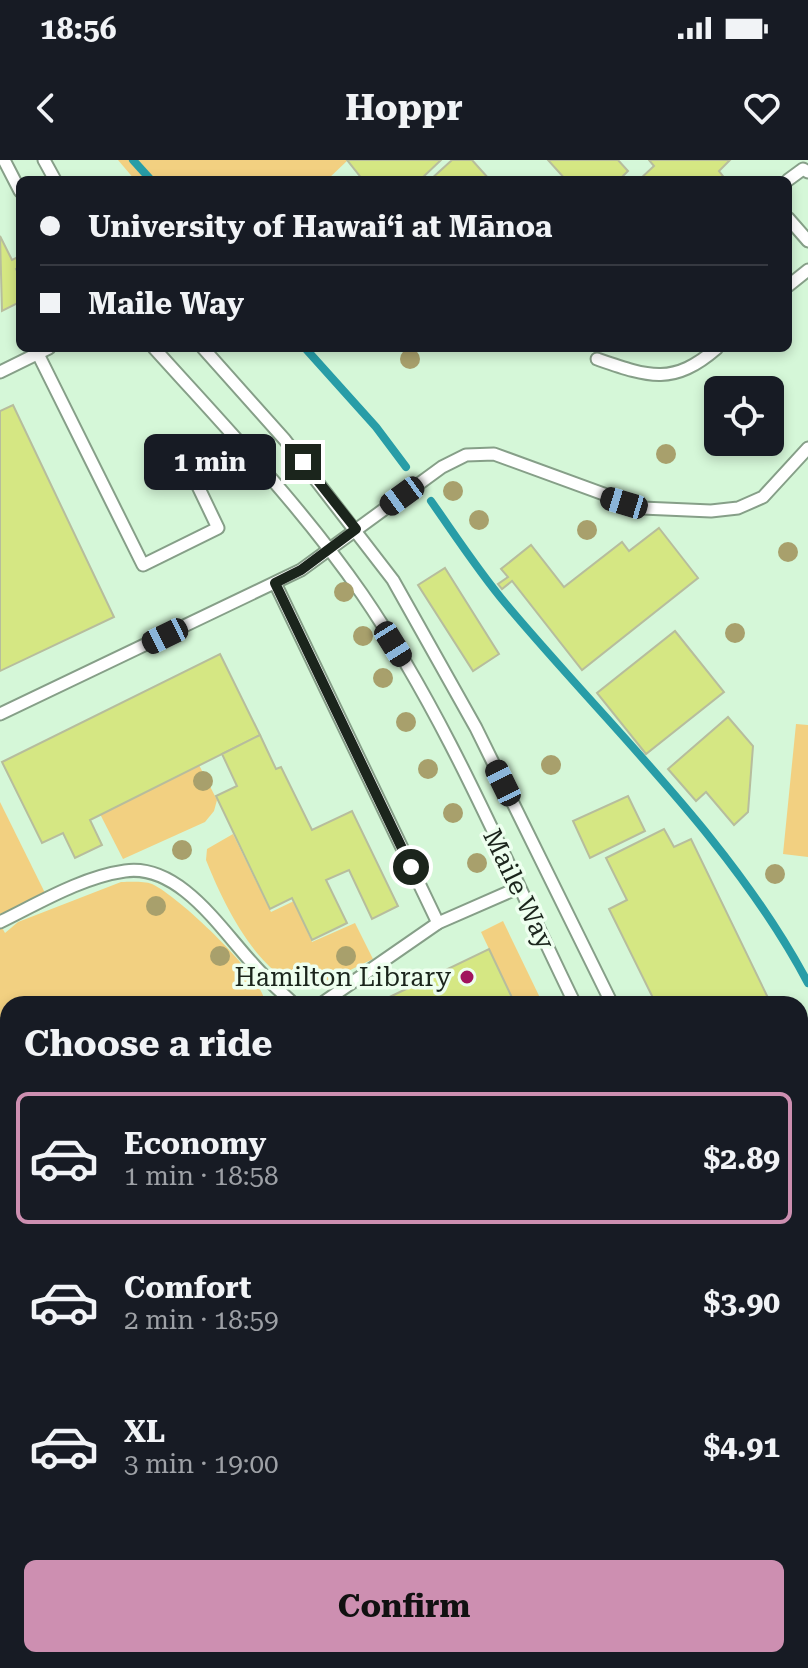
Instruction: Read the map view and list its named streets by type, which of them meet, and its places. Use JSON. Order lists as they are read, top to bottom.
{
  "streets": {
    "lane": ["Maile Way"]
  },
  "places": ["Hamilton Library"],
  "page": {
    "status": "18:56",
    "header": "Hoppr",
    "banner": ["University of Hawaiʻi at Mānoa", "Maile Way"],
    "bubble": "1 min",
    "heading": "Choose a ride",
    "list": [
      {
        "name": "Economy",
        "note": "1 min · 18:58",
        "value": "$2.89"
      },
      {
        "name": "Comfort",
        "note": "2 min · 18:59",
        "value": "$3.90"
      },
      {
        "name": "XL",
        "note": "3 min · 19:00",
        "value": "$4.91"
      }
    ],
    "buttons": "Confirm"
  }
}
